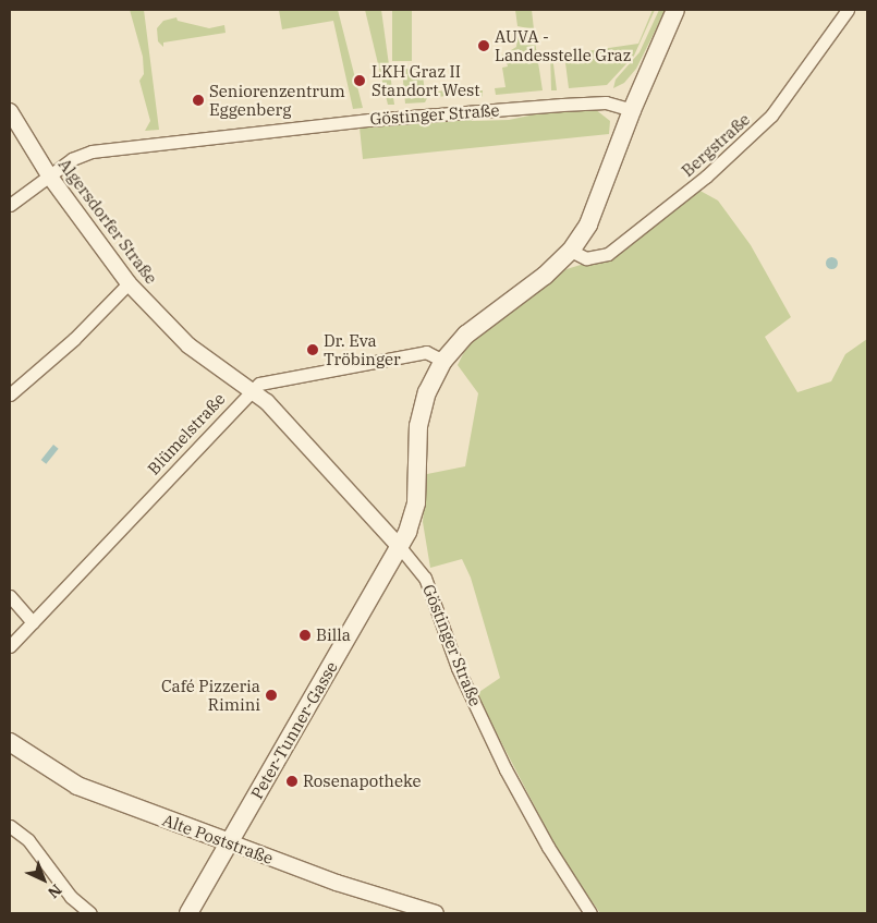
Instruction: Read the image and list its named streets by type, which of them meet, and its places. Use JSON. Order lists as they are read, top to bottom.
{
  "streets": {
    "main road": ["Peter-Tunner-Gasse", "Alte Poststraße"],
    "street": [
      "Göstinger Straße",
      "Bergstraße",
      "Algersdorfer Straße",
      "Blümelstraße"
    ]
  },
  "crossings": [
    ["Göstinger Straße", "Algersdorfer Straße"],
    ["Göstinger Straße", "Peter-Tunner-Gasse"],
    ["Algersdorfer Straße", "Blümelstraße"],
    ["Algersdorfer Straße", "Peter-Tunner-Gasse"],
    ["Peter-Tunner-Gasse", "Alte Poststraße"]
  ],
  "places": [
    "AUVA - Landesstelle Graz",
    "LKH Graz II Standort West",
    "Seniorenzentrum Eggenberg",
    "Dr. Eva Tröbinger",
    "Billa",
    "Café Pizzeria Rimini",
    "Rosenapotheke"
  ],
  "north": "bottom right"
}
